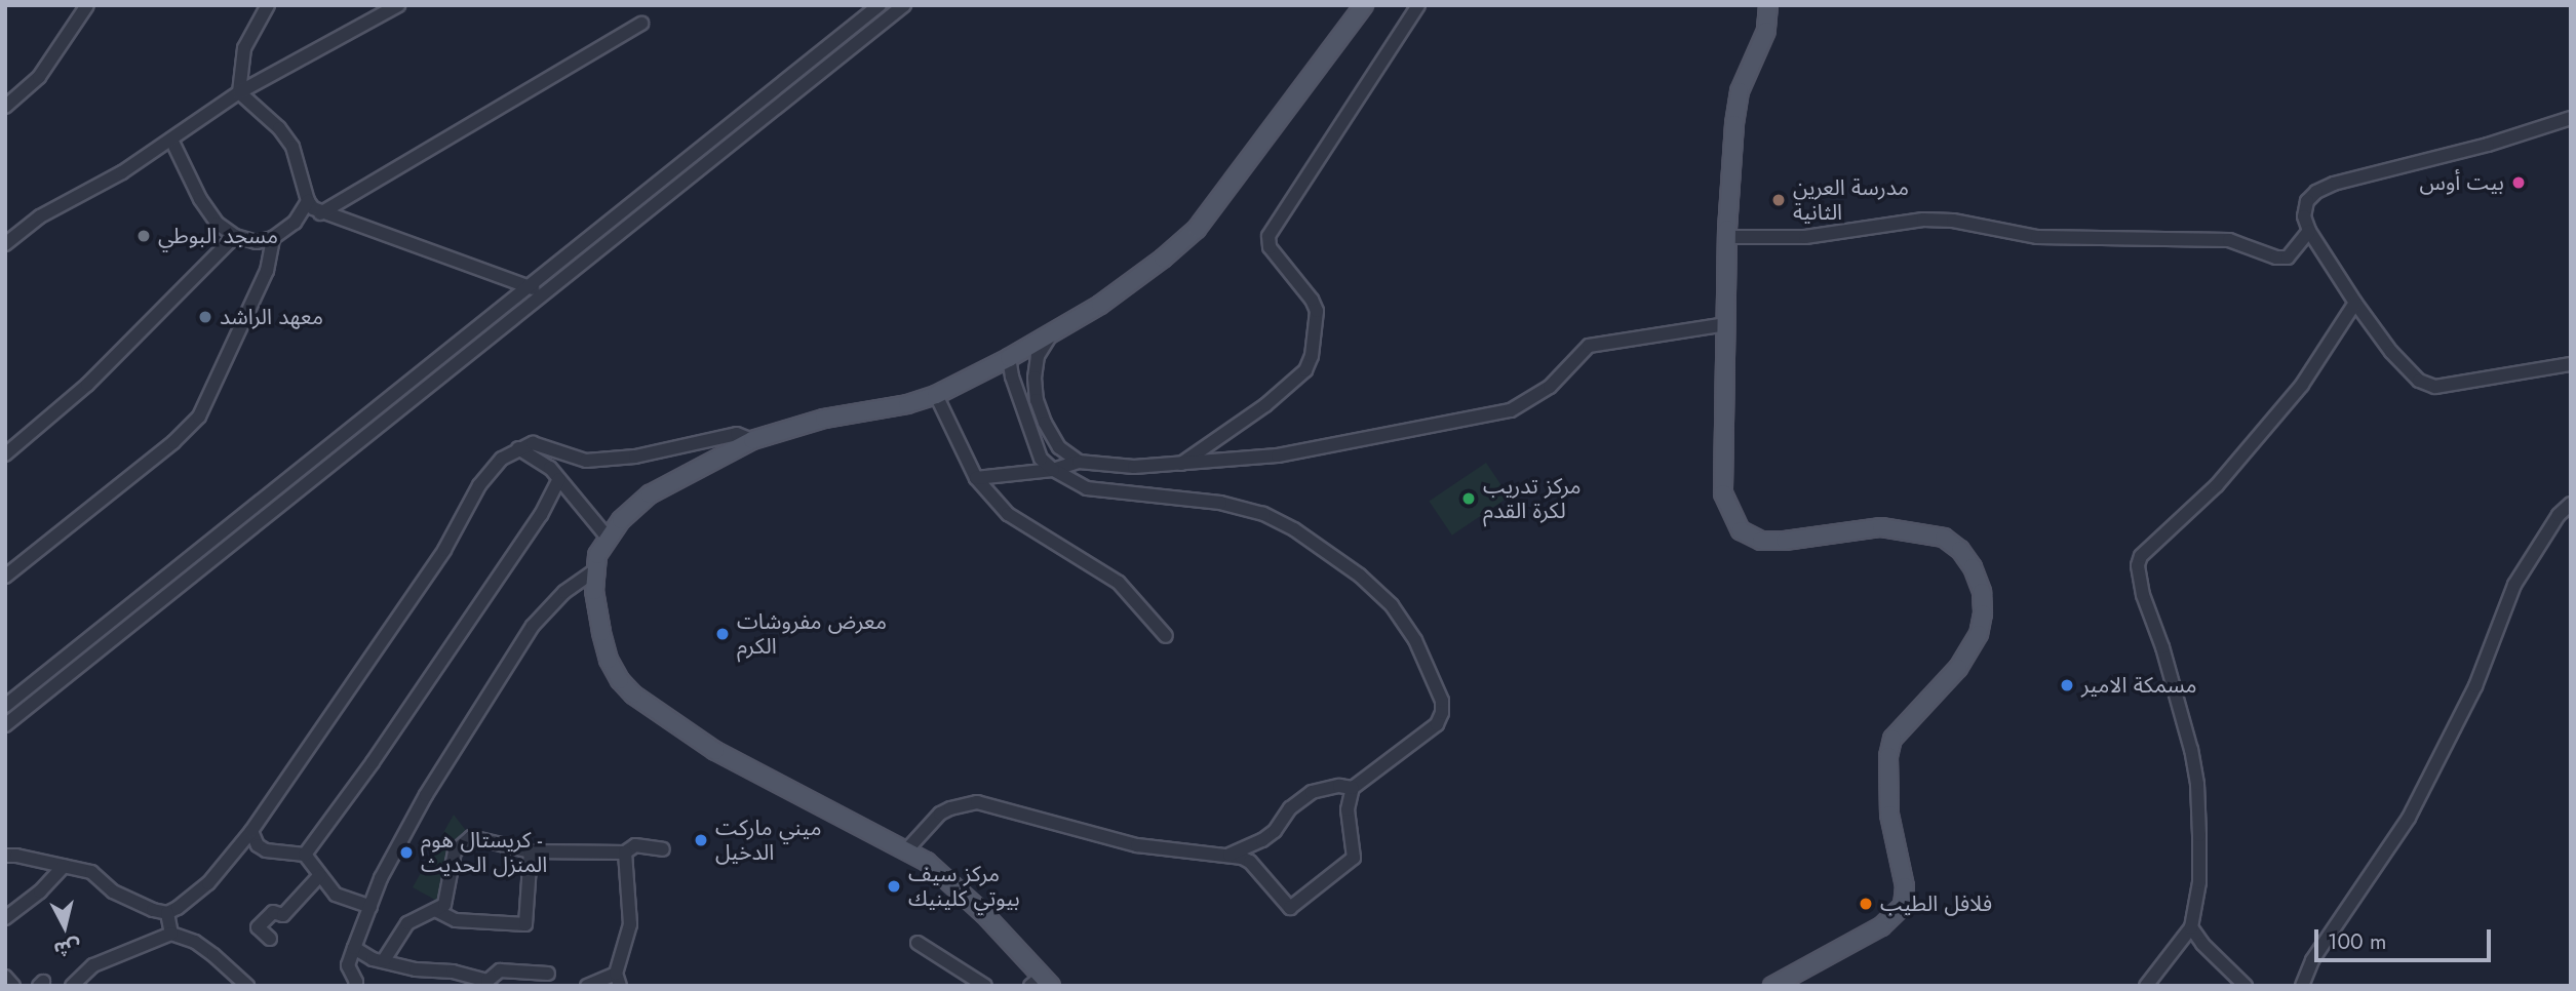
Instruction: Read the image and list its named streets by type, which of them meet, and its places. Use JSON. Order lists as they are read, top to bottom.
{
  "places": [
    "بيت أوس",
    "مدرسة العرين الثانية",
    "مسجد البوطي",
    "معهد الراشد",
    "مركز تدريب لكرة القدم",
    "معرض مفروشات الكرم",
    "مسمكة الامير",
    "ميني ماركت الدخيل",
    "كريستال هوم - المنزل الحديث",
    "مركز سيف بيوتي كلينيك",
    "فلافل الطيب"
  ],
  "scale_bar": "100 m",
  "north": "bottom"
}
